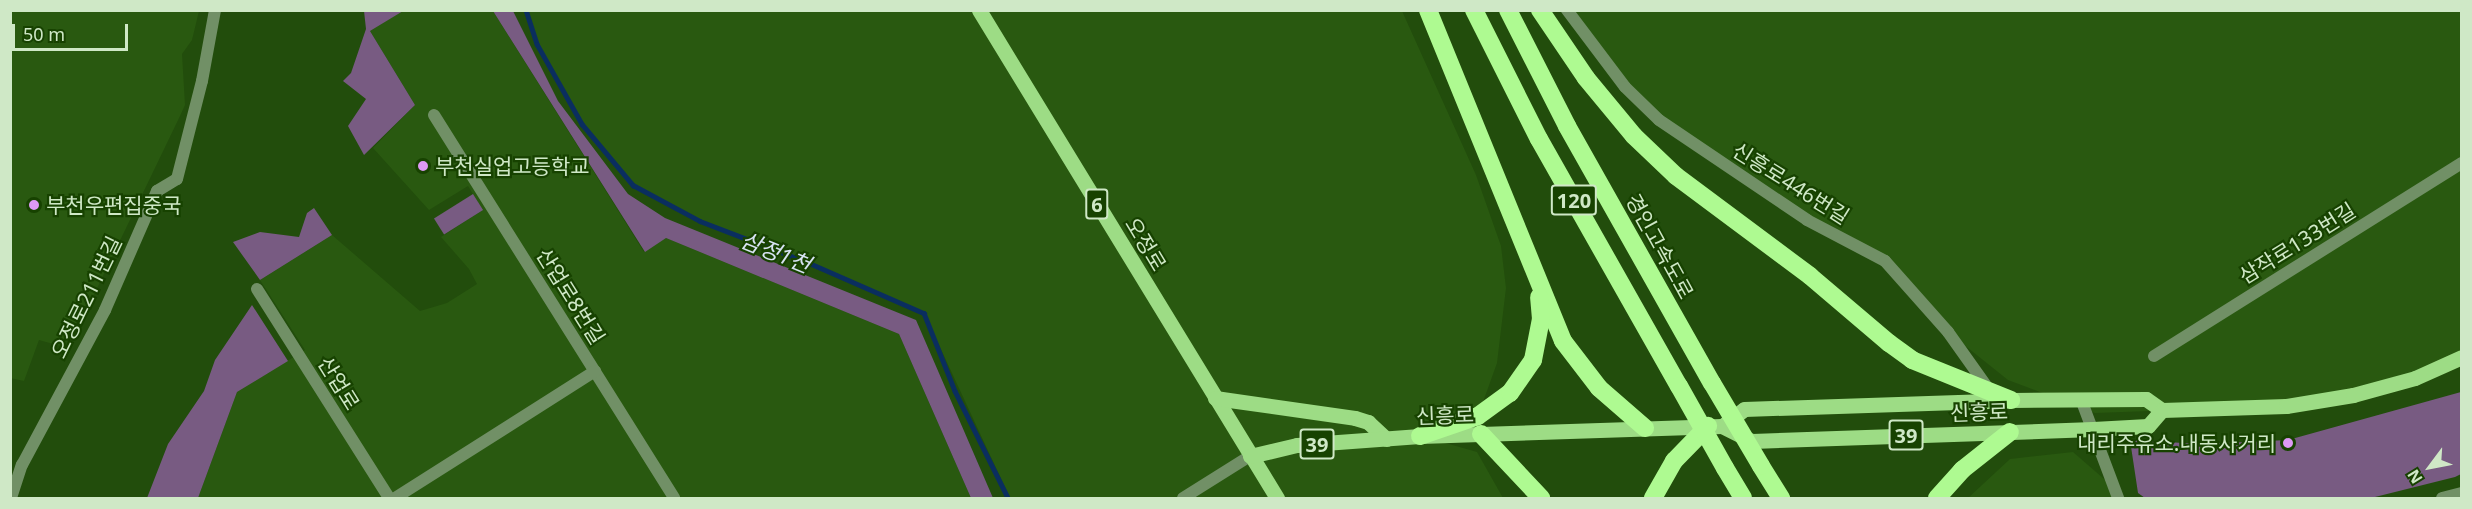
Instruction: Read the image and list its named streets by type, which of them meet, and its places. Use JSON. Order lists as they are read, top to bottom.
{
  "streets": {
    "highway": ["120", "경인고속도로"],
    "main road": [
      "6",
      "오정로",
      "신흥로",
      "39"
    ],
    "street": [
      "신흥로446번길",
      "삼작로133번길",
      "산업로8번길",
      "오정로211번길",
      "산업로"
    ]
  },
  "crossings": [
    ["오정로", "신흥로"]
  ],
  "water": ["삼정1천"],
  "places": ["부천실업고등학교", "부천우편집중국", "내리주유소.내동사거리"],
  "scale_bar": "50 m",
  "north": "bottom left"
}
